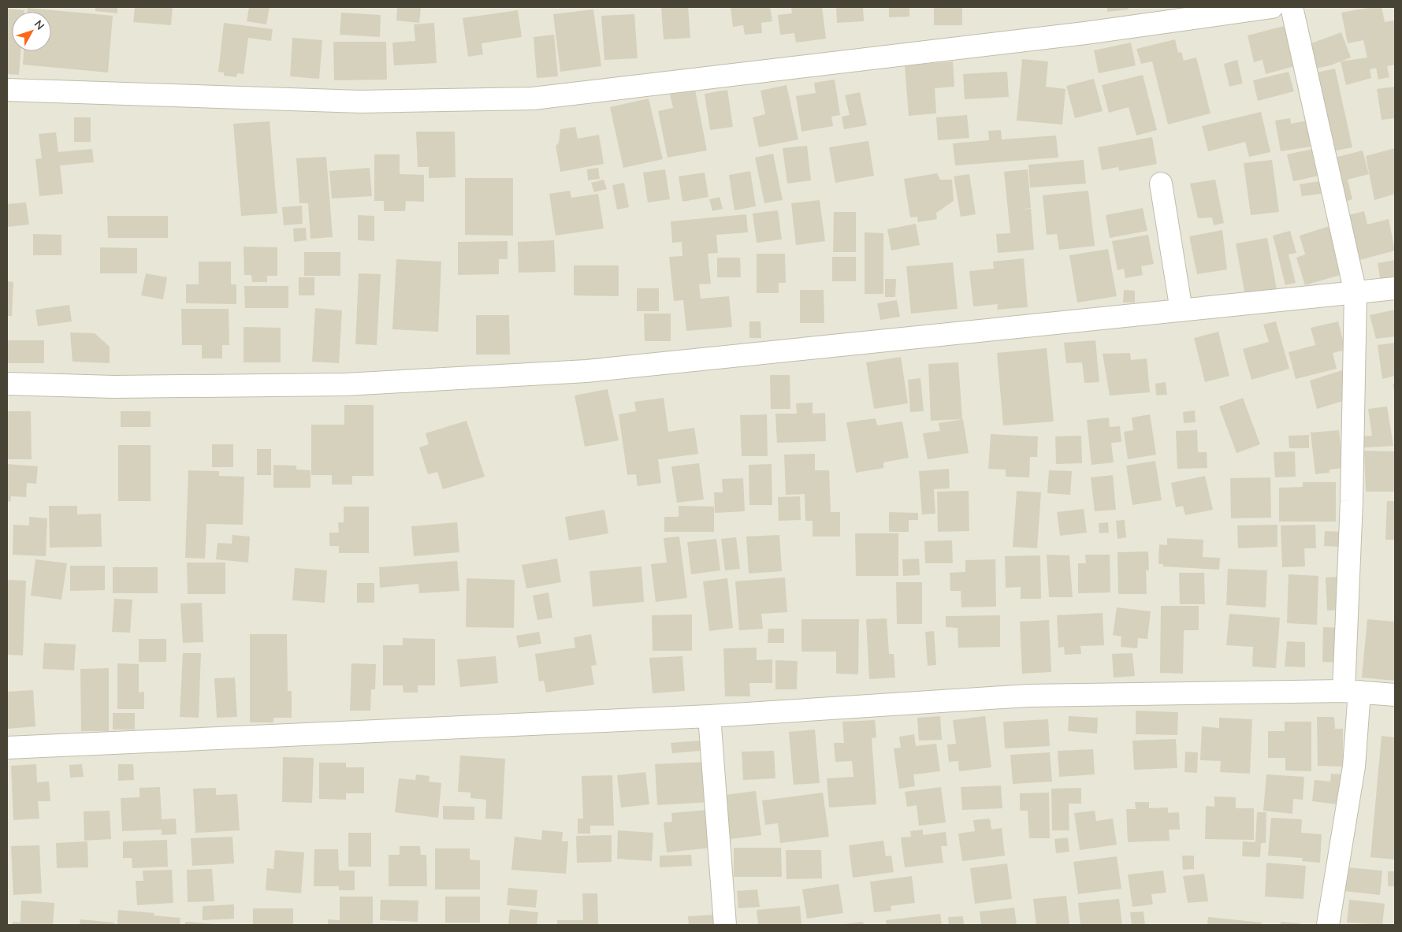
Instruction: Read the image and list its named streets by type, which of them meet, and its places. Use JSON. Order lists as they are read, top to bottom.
{
  "north": "top right"
}
